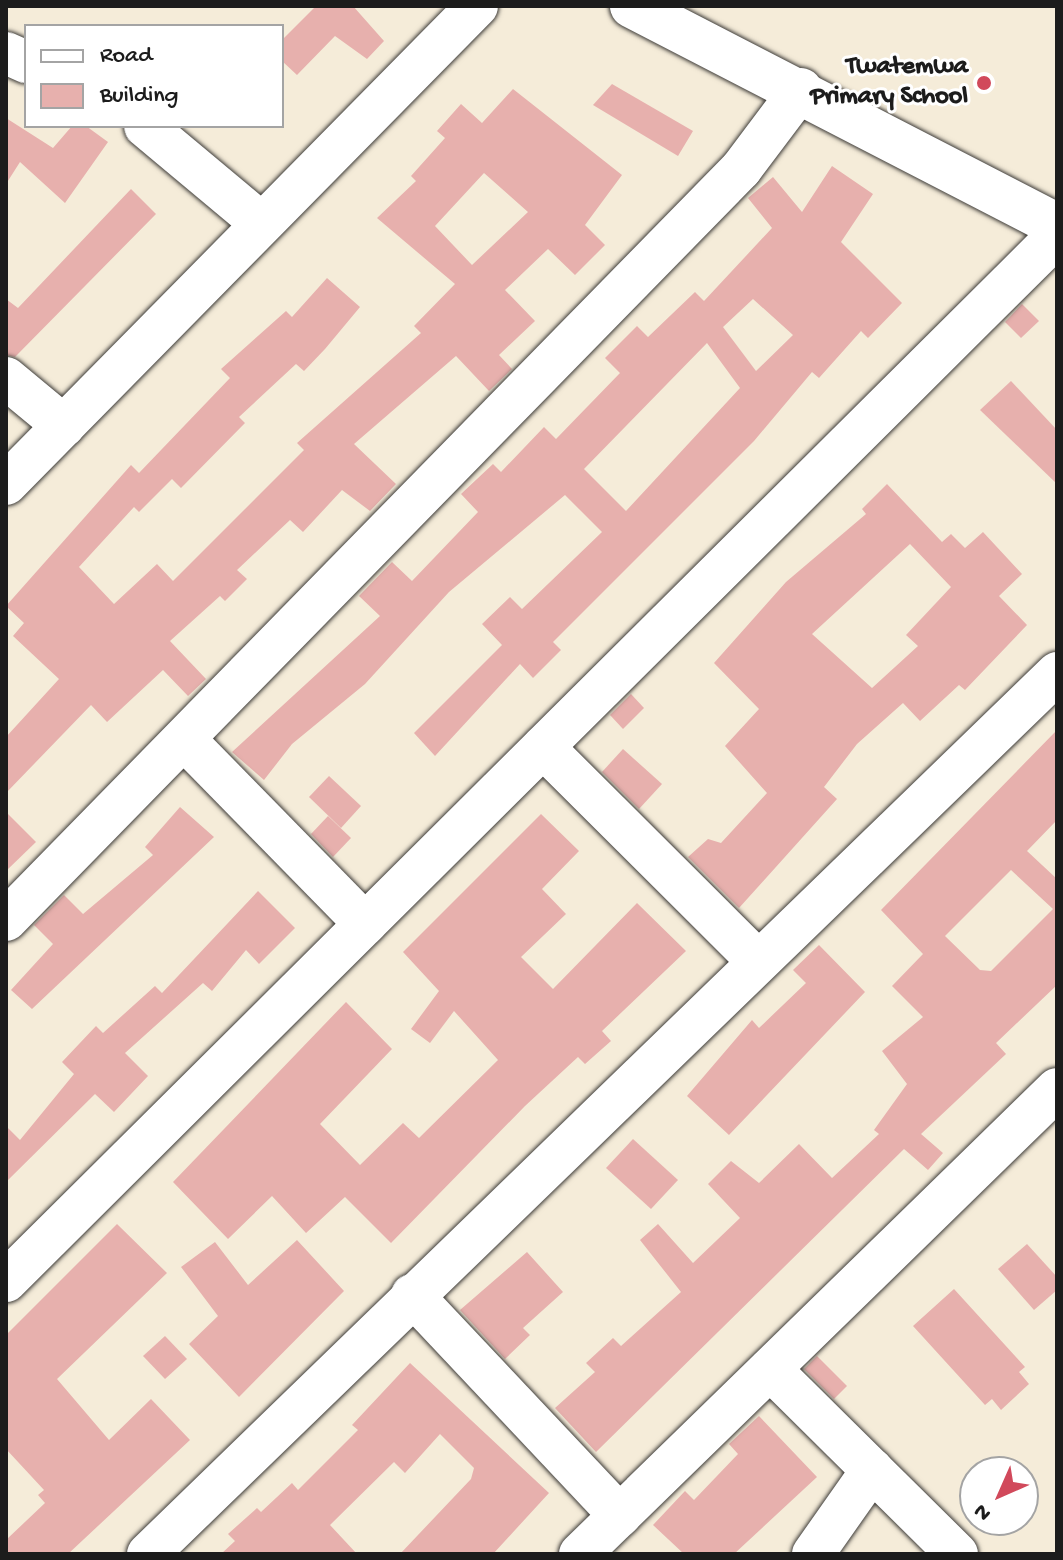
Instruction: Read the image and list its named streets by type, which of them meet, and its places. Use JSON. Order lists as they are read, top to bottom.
{
  "places": ["Twatemwa Primary School"],
  "legend": ["Road", "Building"],
  "north": "bottom left"
}
